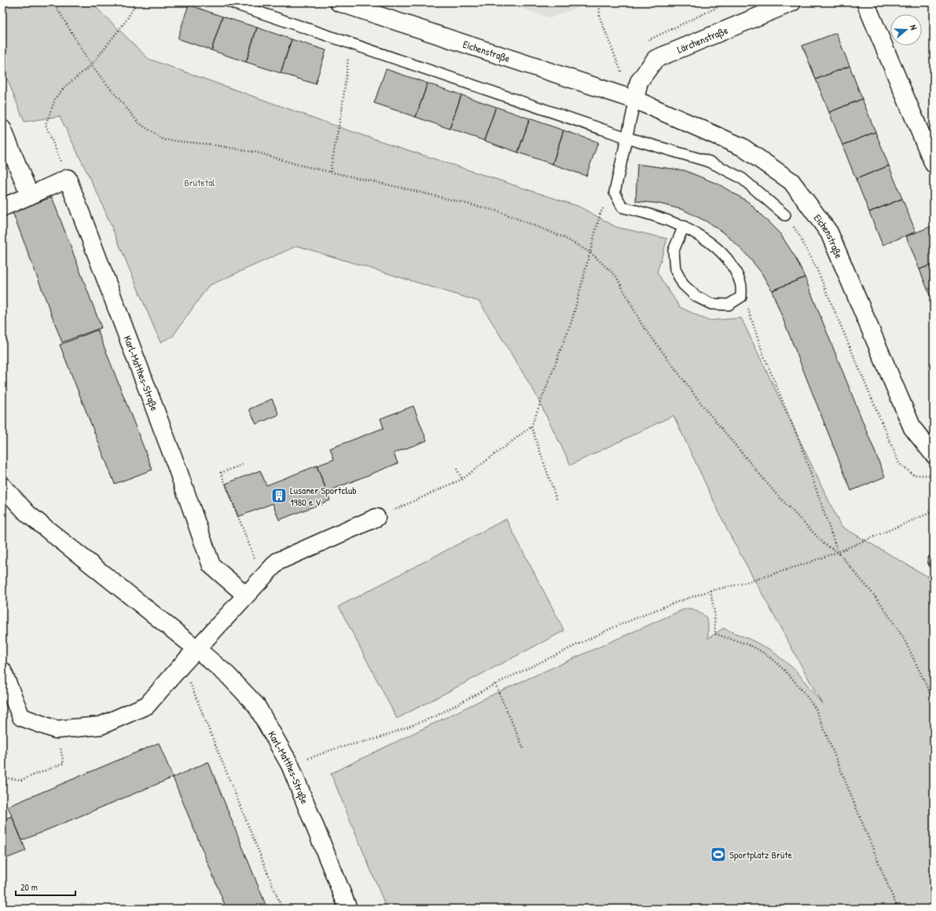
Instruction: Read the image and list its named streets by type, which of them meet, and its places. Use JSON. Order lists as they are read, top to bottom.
{
  "streets": {
    "street": ["Lärchenstraße", "Eichenstraße", "Karl-Matthes-Straße"]
  },
  "crossings": [
    ["Lärchenstraße", "Eichenstraße"]
  ],
  "parks": ["Brütetal"],
  "places": {
    "building": ["Lusaner Sportclub 1980 e.V."],
    "sports": ["Sportplatz Brüte"]
  },
  "scale_bar": "20 m",
  "north": "right"
}
